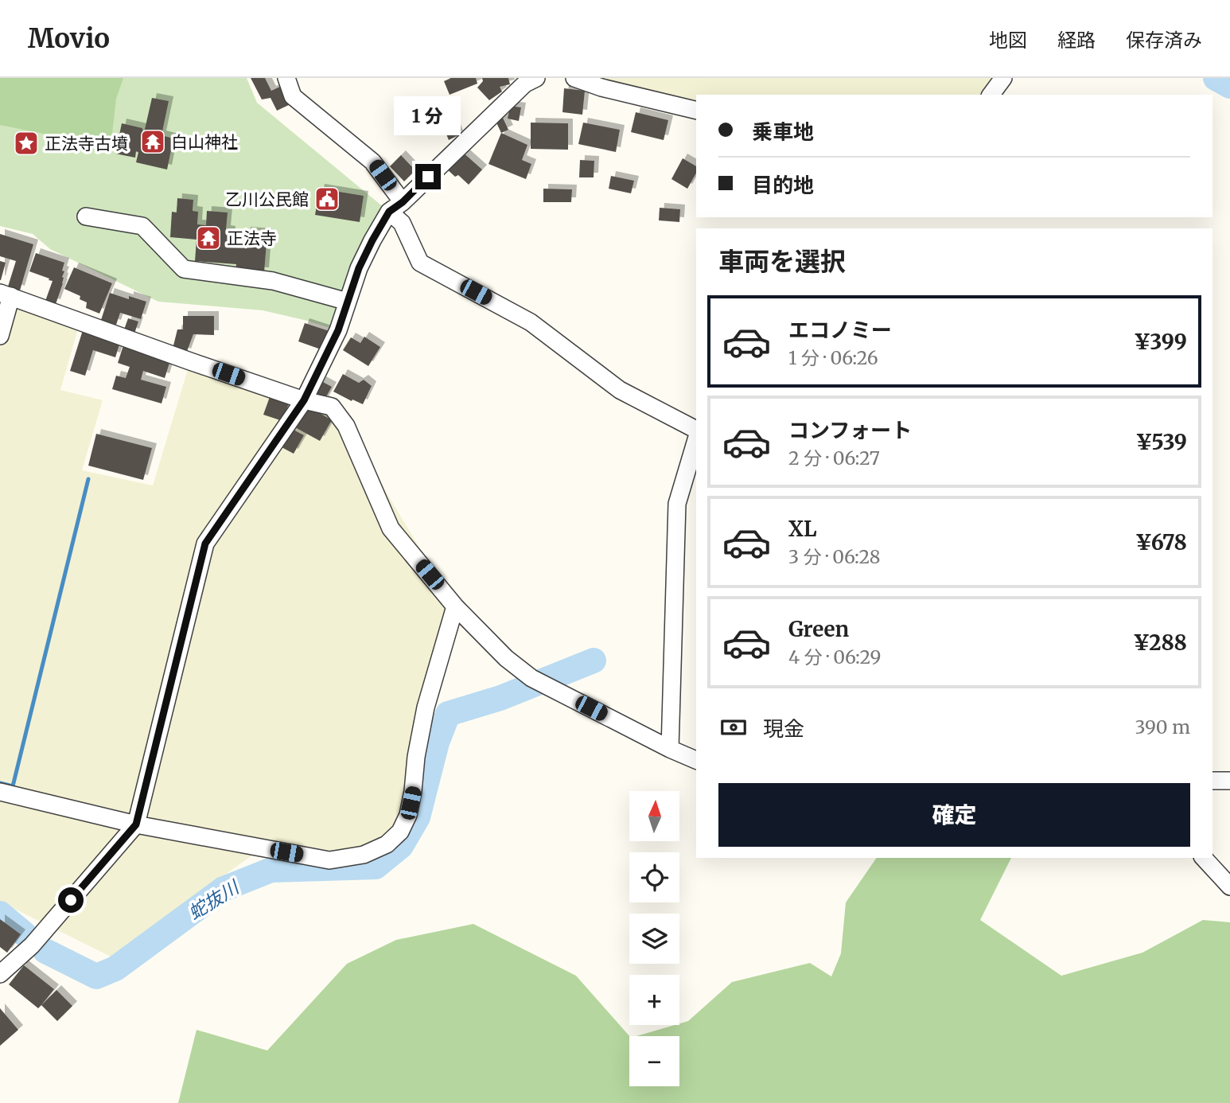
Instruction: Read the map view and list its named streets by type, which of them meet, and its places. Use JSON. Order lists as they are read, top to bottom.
{
  "water": ["蛇抜川"],
  "places": {
    "temple": ["白山神社", "正法寺"],
    "place": ["正法寺古墳"],
    "public building": ["乙川公民館"]
  },
  "north": "top",
  "page": {
    "header": "Movio",
    "nav": ["地図", "経路", "保存済み"],
    "banner": ["乗車地", "目的地"],
    "bubble": "1 分",
    "heading": "車両を選択",
    "list": [
      {
        "name": "エコノミー",
        "note": "1 分 · 06:26",
        "value": "¥399"
      },
      {
        "name": "コンフォート",
        "note": "2 分 · 06:27",
        "value": "¥539"
      },
      {
        "name": "XL",
        "note": "3 分 · 06:28",
        "value": "¥678"
      },
      {
        "name": "Green",
        "note": "4 分 · 06:29",
        "value": "¥288"
      }
    ],
    "pay": ["現金", "390 m"],
    "buttons": "確定",
    "map_buttons": ["+", "−"]
  }
}
